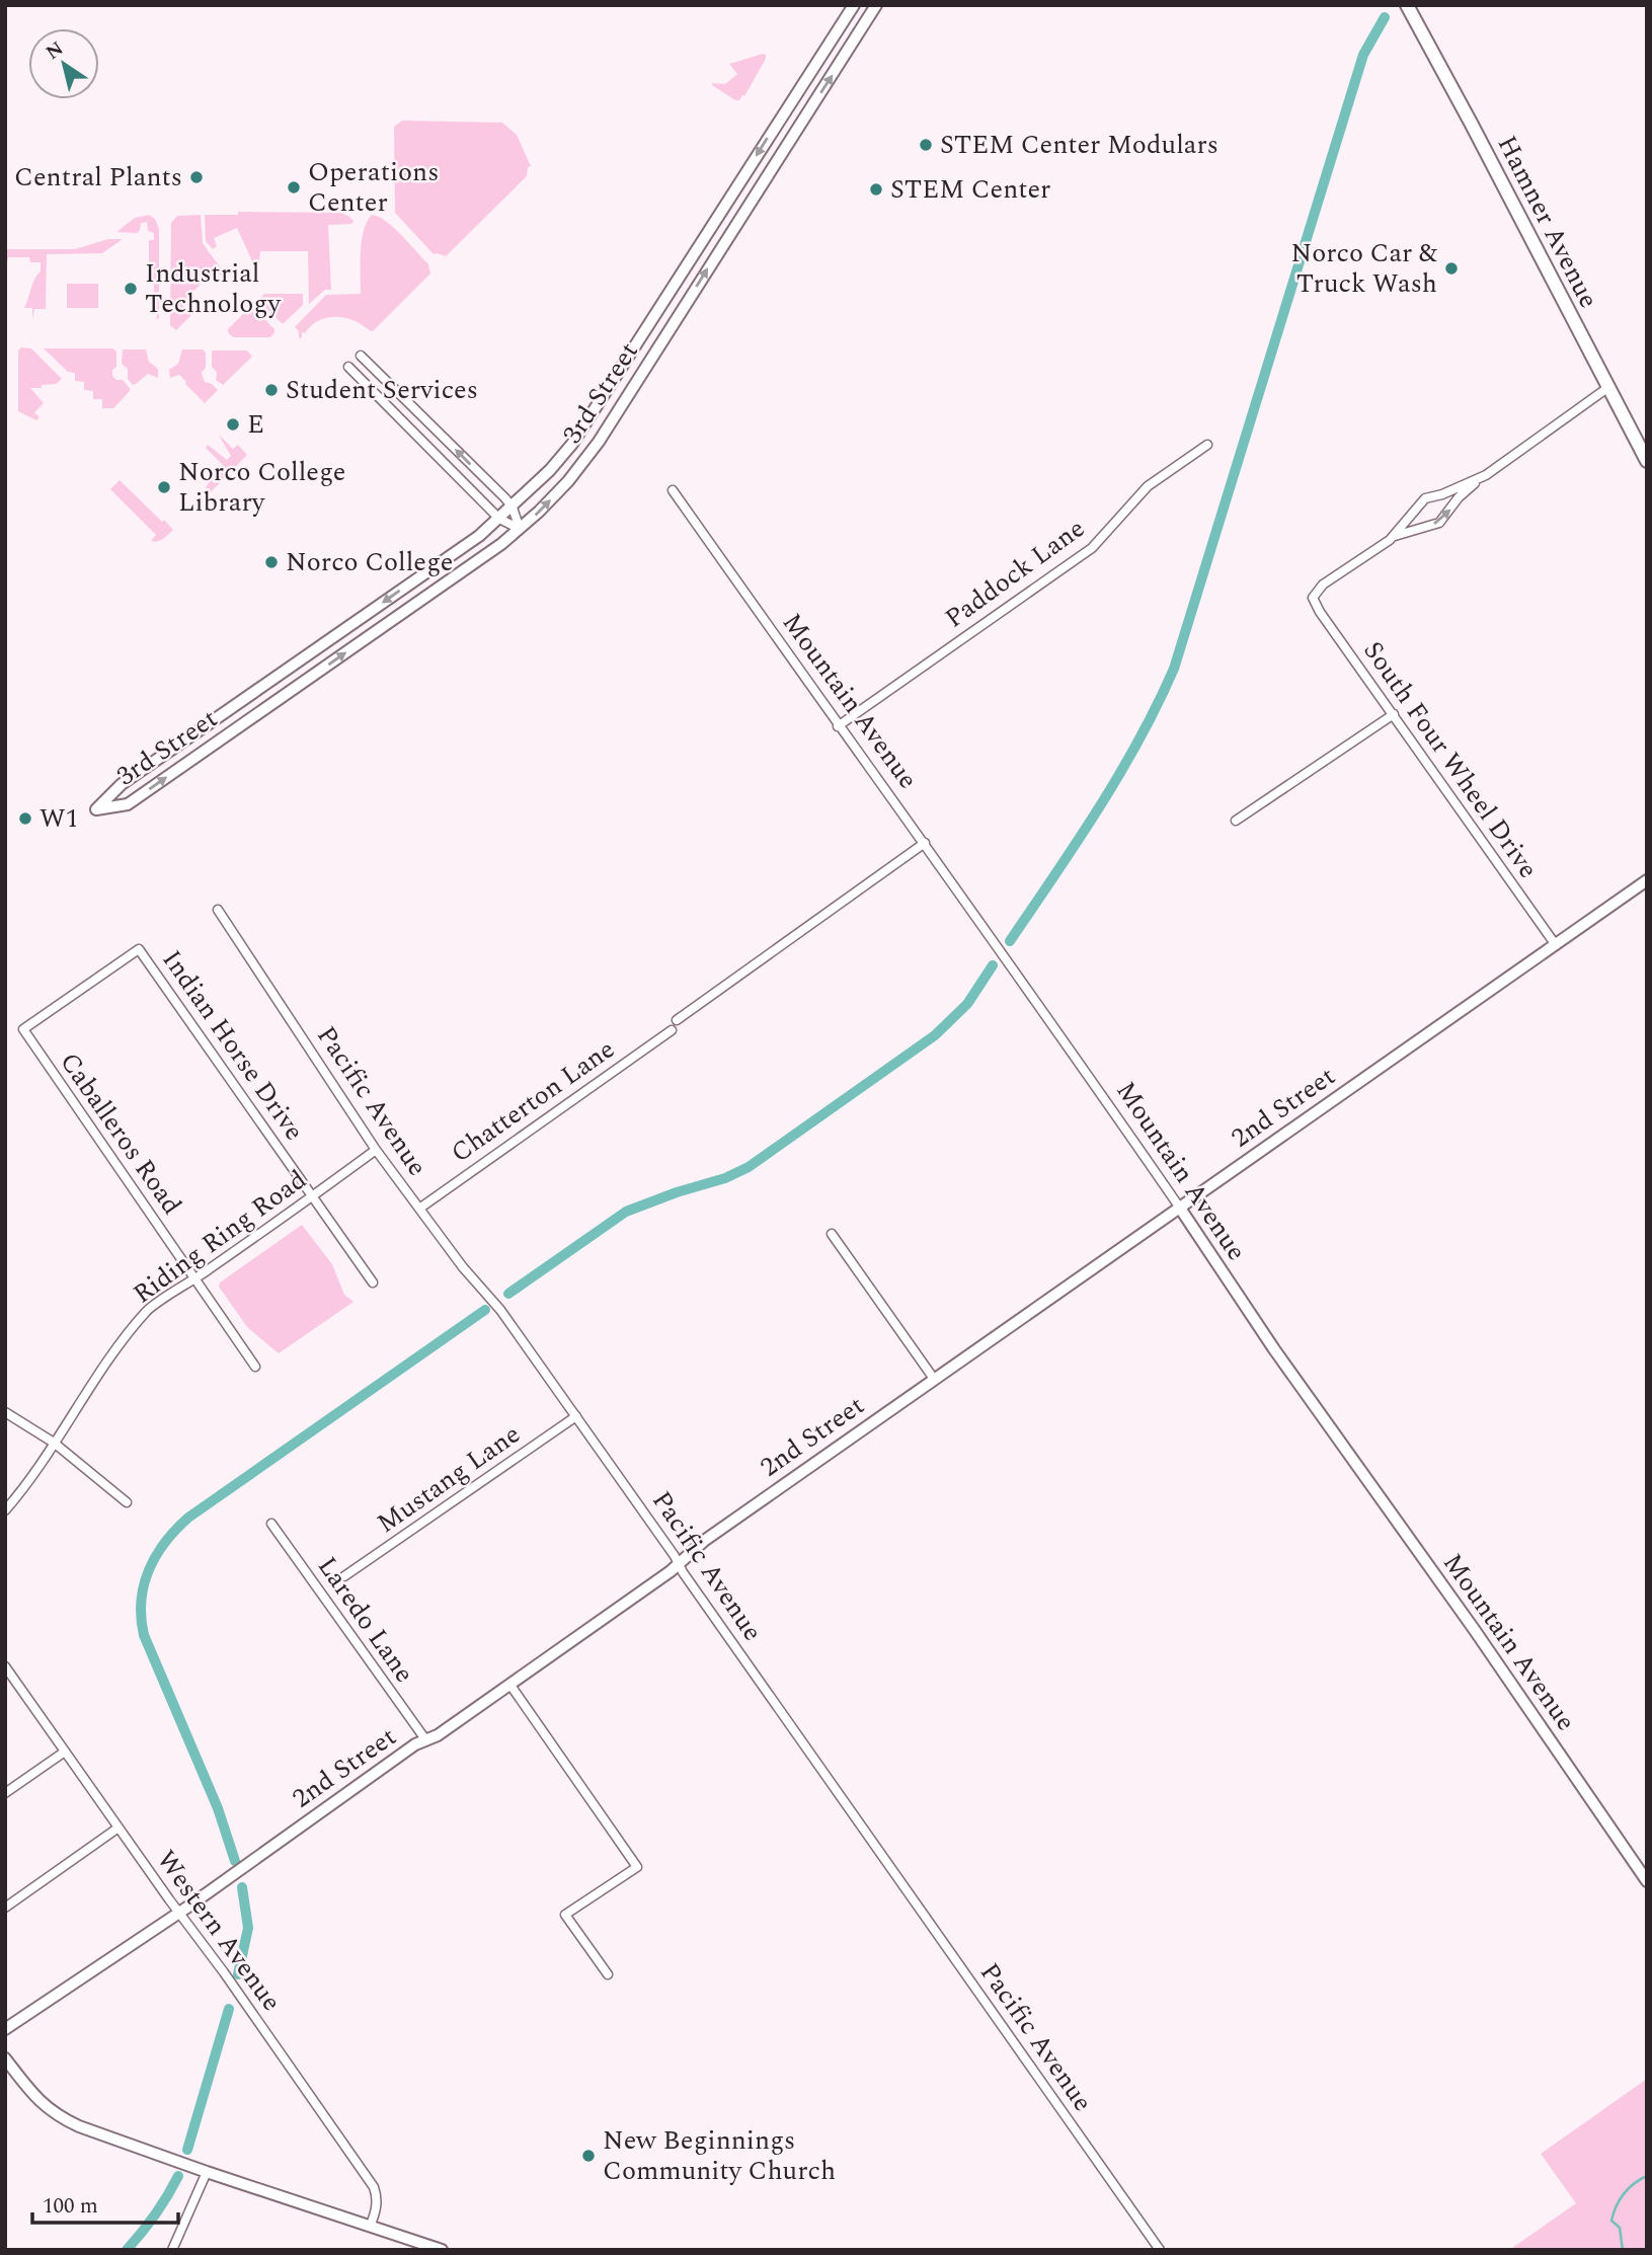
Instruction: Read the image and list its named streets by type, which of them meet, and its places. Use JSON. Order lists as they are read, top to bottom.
{
  "streets": {
    "main road": ["Hamner Avenue"],
    "street": [
      "3rd Street",
      "Paddock Lane",
      "Mountain Avenue",
      "South Four Wheel Drive",
      "Indian Horse Drive",
      "Pacific Avenue",
      "Chatterton Lane",
      "2nd Street",
      "Caballeros Road",
      "Riding Ring Road",
      "Mustang Lane",
      "Laredo Lane",
      "Western Avenue"
    ]
  },
  "crossings": [
    ["Paddock Lane", "Mountain Avenue"],
    ["Mountain Avenue", "2nd Street"],
    ["South Four Wheel Drive", "2nd Street"],
    ["Indian Horse Drive", "Caballeros Road"],
    ["Indian Horse Drive", "Riding Ring Road"],
    ["Pacific Avenue", "Chatterton Lane"],
    ["Pacific Avenue", "2nd Street"],
    ["Pacific Avenue", "Riding Ring Road"],
    ["Pacific Avenue", "Mustang Lane"],
    ["2nd Street", "Laredo Lane"],
    ["2nd Street", "Western Avenue"],
    ["Caballeros Road", "Riding Ring Road"]
  ],
  "places": [
    "STEM Center Modulars",
    "Central Plants",
    "Operations Center",
    "STEM Center",
    "Norco Car & Truck Wash",
    "Industrial Technology",
    "Student Services",
    "E",
    "Norco College Library",
    "Norco College",
    "W1",
    "New Beginnings Community Church"
  ],
  "scale_bar": "100 m",
  "north": "top left"
}
